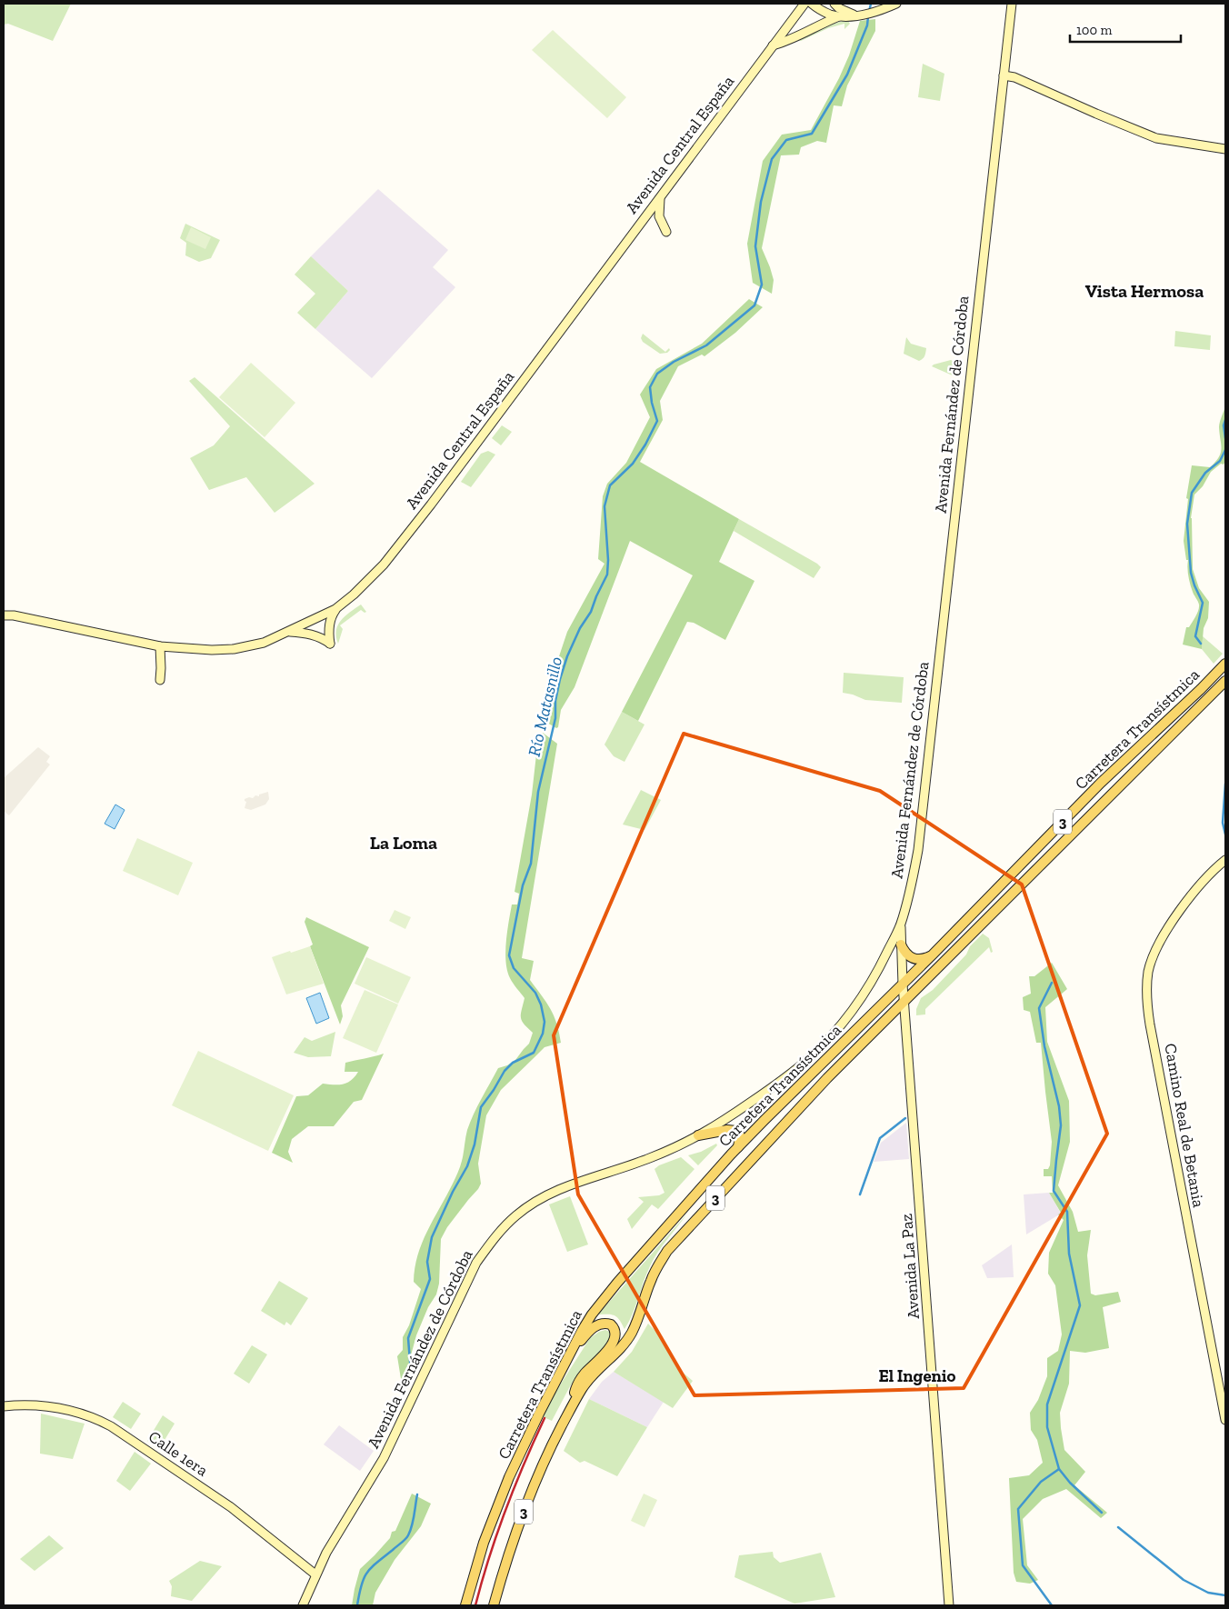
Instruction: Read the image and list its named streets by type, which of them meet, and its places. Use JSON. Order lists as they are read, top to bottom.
{
  "streets": {
    "main road": [
      "Avenida Central España",
      "Avenida Fernández de Córdoba",
      "Carretera Transístmica",
      "3",
      "Camino Real de Betania",
      "Avenida La Paz",
      "Calle 1era"
    ]
  },
  "crossings": [
    ["Avenida Fernández de Córdoba", "Avenida La Paz"],
    ["Avenida Fernández de Córdoba", "Calle 1era"],
    ["Carretera Transístmica", "Avenida La Paz"]
  ],
  "districts": ["Vista Hermosa", "La Loma", "El Ingenio"],
  "water": ["Río Matasnillo"],
  "scale_bar": "100 m"
}
